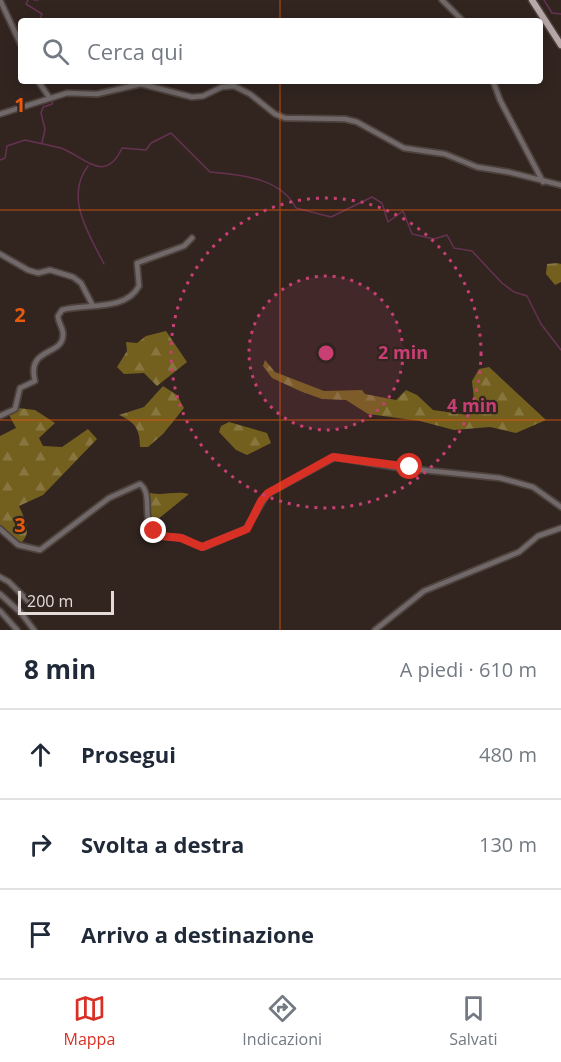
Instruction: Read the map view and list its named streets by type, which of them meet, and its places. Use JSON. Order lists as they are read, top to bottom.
{
  "scale_bar": "200 m",
  "page": {
    "search": "Cerca qui",
    "scale": "200 m",
    "heading": ["8 min", "A piedi · 610 m"],
    "list": [
      ["Prosegui", "480 m"],
      ["Svolta a destra", "130 m"],
      "Arrivo a destinazione"
    ],
    "nav": ["Mappa", "Indicazioni", "Salvati"]
  },
  "grid": {
    "rows": ["1", "2", "3"]
  },
  "rings": ["2 min", "4 min"]
}
